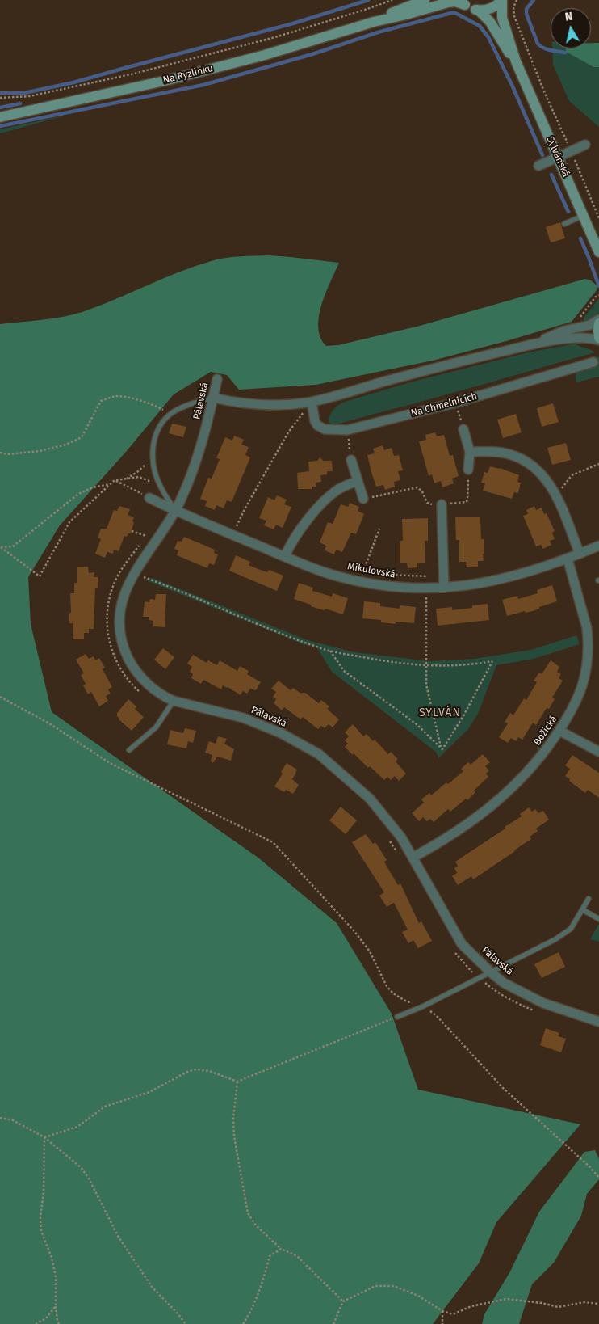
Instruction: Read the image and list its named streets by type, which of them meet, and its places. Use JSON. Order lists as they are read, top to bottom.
{
  "streets": {
    "street": [
      "Na Ryzlinku",
      "Sylvánská",
      "Pálavská",
      "Na Chmelnicích",
      "Mikulovská",
      "Božická"
    ]
  },
  "crossings": [
    ["Na Ryzlinku", "Sylvánská"],
    ["Pálavská", "Mikulovská"],
    ["Pálavská", "Božická"],
    ["Mikulovská", "Božická"]
  ],
  "districts": ["SYLVÁN"],
  "north": "top"
}
